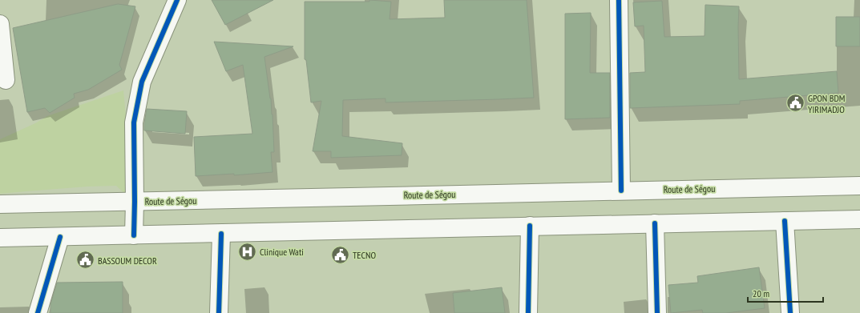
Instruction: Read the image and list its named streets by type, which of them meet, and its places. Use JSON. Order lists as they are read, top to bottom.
{
  "streets": {
    "main road": ["Route de Ségou"]
  },
  "places": {
    "public building": ["GPON BDM YIRIMADJO", "TECNO", "BASSOUM DECOR"],
    "hospital": ["Clinique Wati"]
  },
  "scale_bar": "20 m"
}
